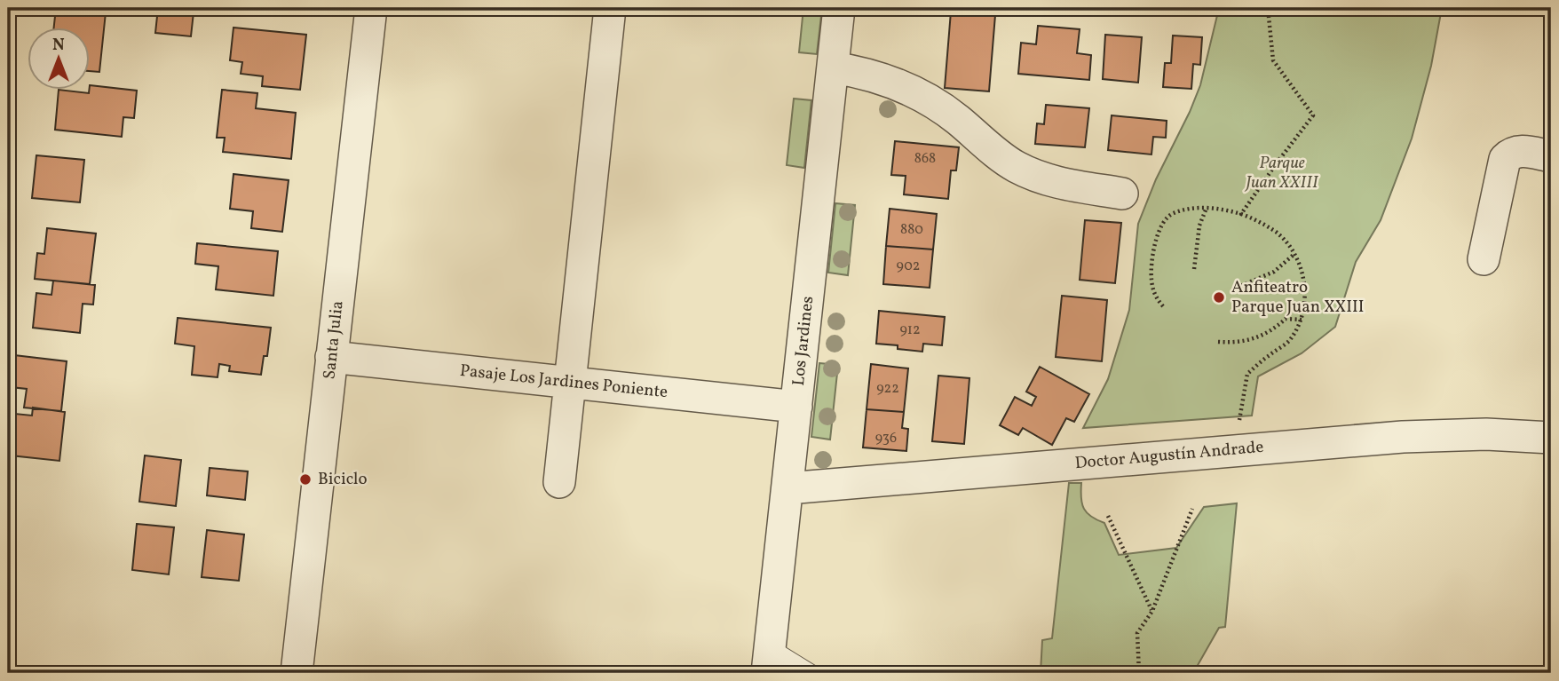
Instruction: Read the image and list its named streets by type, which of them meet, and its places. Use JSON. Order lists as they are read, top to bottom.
{
  "streets": {
    "street": [
      "Santa Julia",
      "Los Jardines",
      "Pasaje Los Jardines Poniente",
      "Doctor Augustín Andrade"
    ]
  },
  "crossings": [
    ["Santa Julia", "Pasaje Los Jardines Poniente"],
    ["Los Jardines", "Pasaje Los Jardines Poniente"],
    ["Los Jardines", "Doctor Augustín Andrade"]
  ],
  "parks": ["Parque Juan XXIII"],
  "places": ["Anfiteatro Parque Juan XXIII", "Biciclo"],
  "house_numbers": [
    "868",
    "880",
    "902",
    "912",
    "922",
    "936"
  ],
  "north": "top"
}
